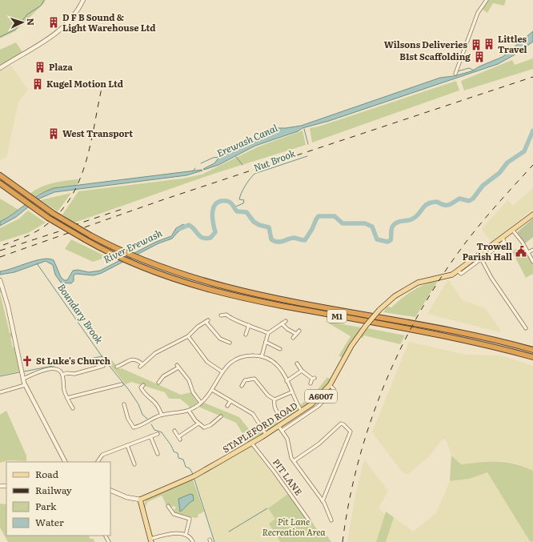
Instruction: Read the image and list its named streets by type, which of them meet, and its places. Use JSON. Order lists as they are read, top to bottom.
{
  "streets": {
    "highway": ["M1"],
    "main road": ["A6007", "STAPLEFORD ROAD"],
    "street": ["PIT LANE"]
  },
  "crossings": [
    ["STAPLEFORD ROAD", "PIT LANE"]
  ],
  "water": [
    "Erewash Canal",
    "Nut Brook",
    "River Erewash",
    "Boundary Brook"
  ],
  "parks": ["Pit Lane Recreation Area"],
  "places": {
    "building": [
      "D F B Sound & Light Warehouse Ltd",
      "Littles Travel",
      "Wilsons Deliveries",
      "B1st Scaffolding",
      "Plaza",
      "Kugel Motion Ltd",
      "West Transport"
    ],
    "public building": ["Trowell Parish Hall"],
    "church": ["St Luke's Church"]
  },
  "legend": [
    "Road",
    "Railway",
    "Park",
    "Water"
  ],
  "north": "right"
}
